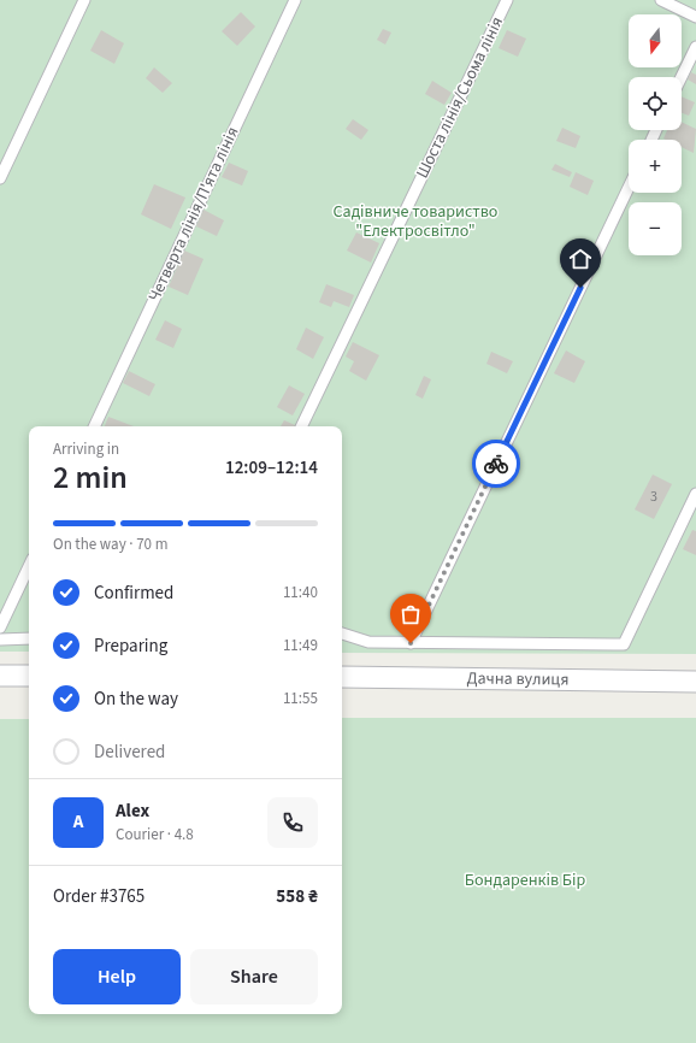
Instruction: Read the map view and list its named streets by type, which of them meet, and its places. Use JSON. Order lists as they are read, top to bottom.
{
  "streets": {
    "street": ["Дачна вулиця"],
    "lane": ["Шоста лінія/Сьома лінія", "Четверта лінія/П'ята лінія"]
  },
  "parks": ["Садівниче товариство \"Електросвітло\"", "Бондаренків Бір"],
  "house_numbers": ["3"],
  "north": "bottom",
  "page": {
    "map_buttons": ["+", "−"],
    "heading": ["2 min", "Arriving in", "12:09–12:14"],
    "panel": [
      "Alex",
      "Courier · 4.8",
      "Order #3765",
      "558 ₴"
    ],
    "bar": "On the way · 70 m",
    "list": [
      ["Confirmed", "11:40"],
      ["Preparing", "11:49"],
      ["On the way", "11:55"],
      "Delivered"
    ],
    "round": "A",
    "buttons": ["Help", "Share"]
  }
}
